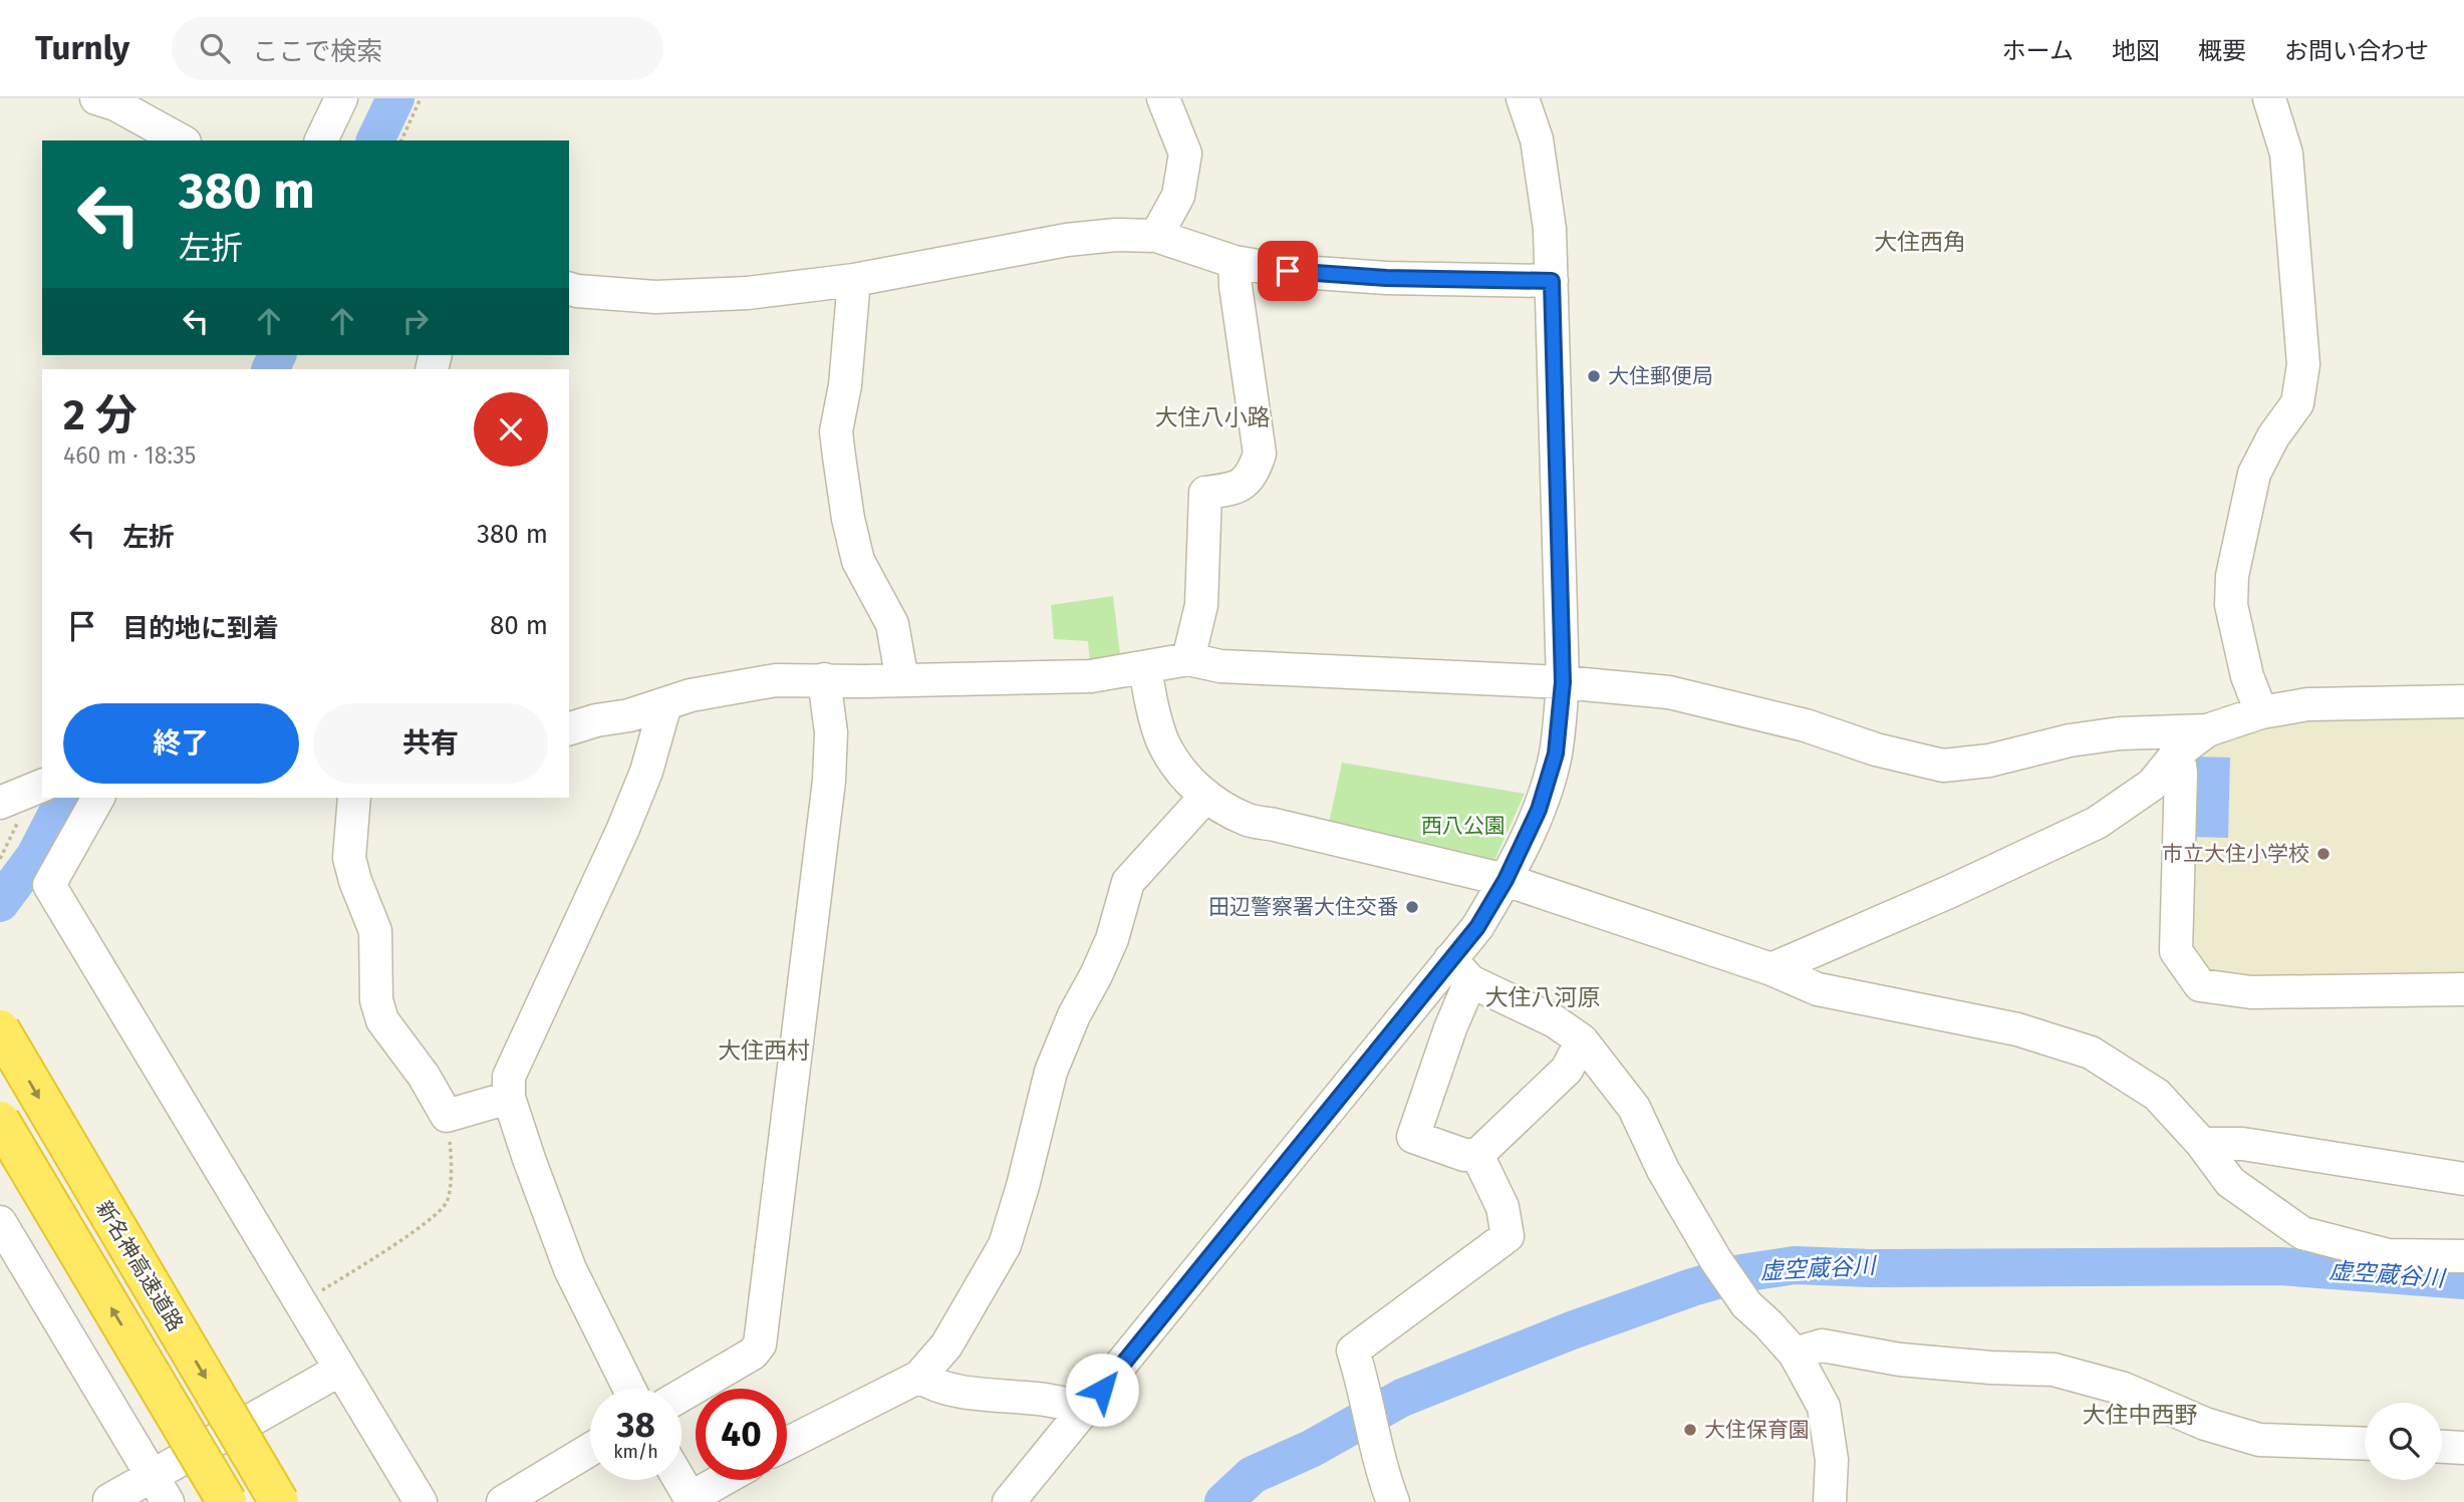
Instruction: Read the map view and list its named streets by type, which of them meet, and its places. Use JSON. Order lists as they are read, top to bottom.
{
  "streets": {
    "highway": ["新名神高速道路"]
  },
  "districts": [
    "大住西角",
    "大住八小路",
    "大住八河原",
    "大住西村",
    "大住中西野"
  ],
  "water": ["虚空蔵谷川"],
  "parks": ["西八公園"],
  "places": [
    "大住郵便局",
    "市立大住小学校",
    "田辺警察署大住交番",
    "大住保育園"
  ],
  "page": {
    "header": "Turnly",
    "search": "ここで検索",
    "nav": [
      "ホーム",
      "地図",
      "概要",
      "お問い合わせ"
    ],
    "turn": ["380 m", "左折"],
    "heading": ["2 分", "460 m · 18:35"],
    "list": [
      {
        "name": "左折",
        "value": "380 m"
      },
      {
        "name": "目的地に到着",
        "value": "80 m"
      }
    ],
    "buttons": ["終了", "共有"],
    "speed": "38 km/h",
    "limit": "40"
  }
}
